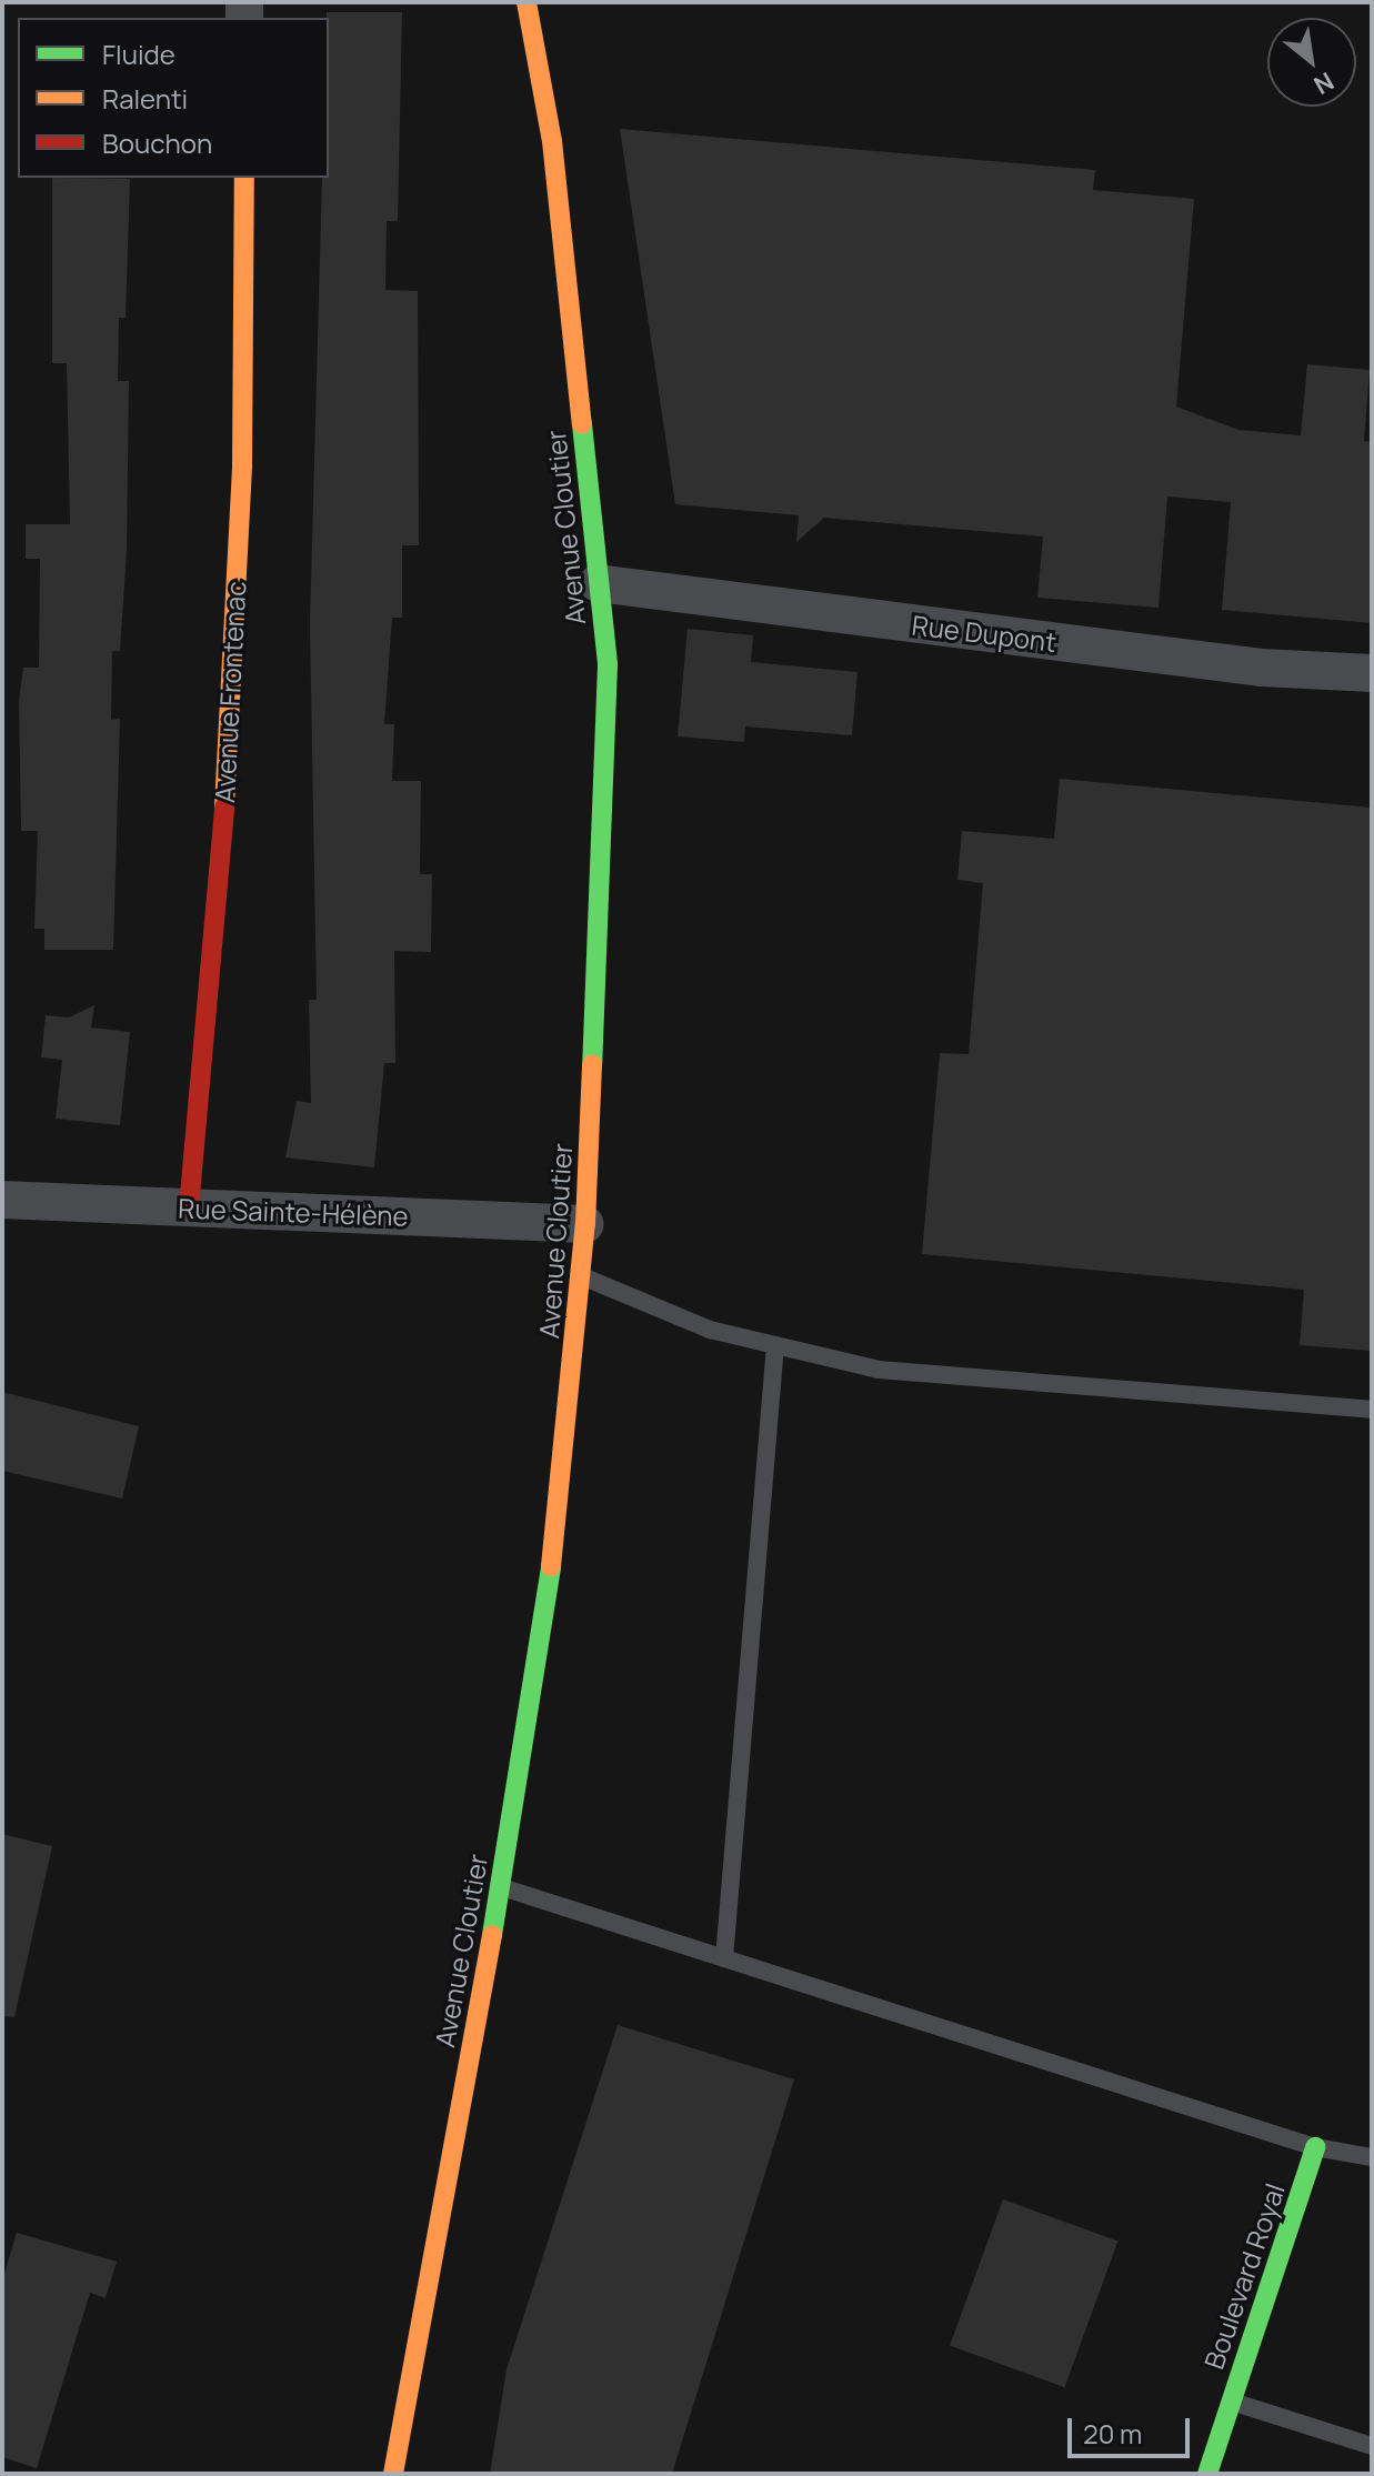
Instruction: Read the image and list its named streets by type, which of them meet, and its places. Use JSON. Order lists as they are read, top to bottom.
{
  "streets": {
    "street": [
      "Avenue Cloutier",
      "Rue Dupont",
      "Avenue Frontenac",
      "Rue Sainte-Hélène",
      "Boulevard Royal"
    ]
  },
  "crossings": [
    ["Avenue Cloutier", "Rue Dupont"],
    ["Avenue Cloutier", "Rue Sainte-Hélène"],
    ["Avenue Frontenac", "Rue Sainte-Hélène"]
  ],
  "legend": ["Fluide", "Ralenti", "Bouchon"],
  "scale_bar": "20 m",
  "north": "bottom right"
}
